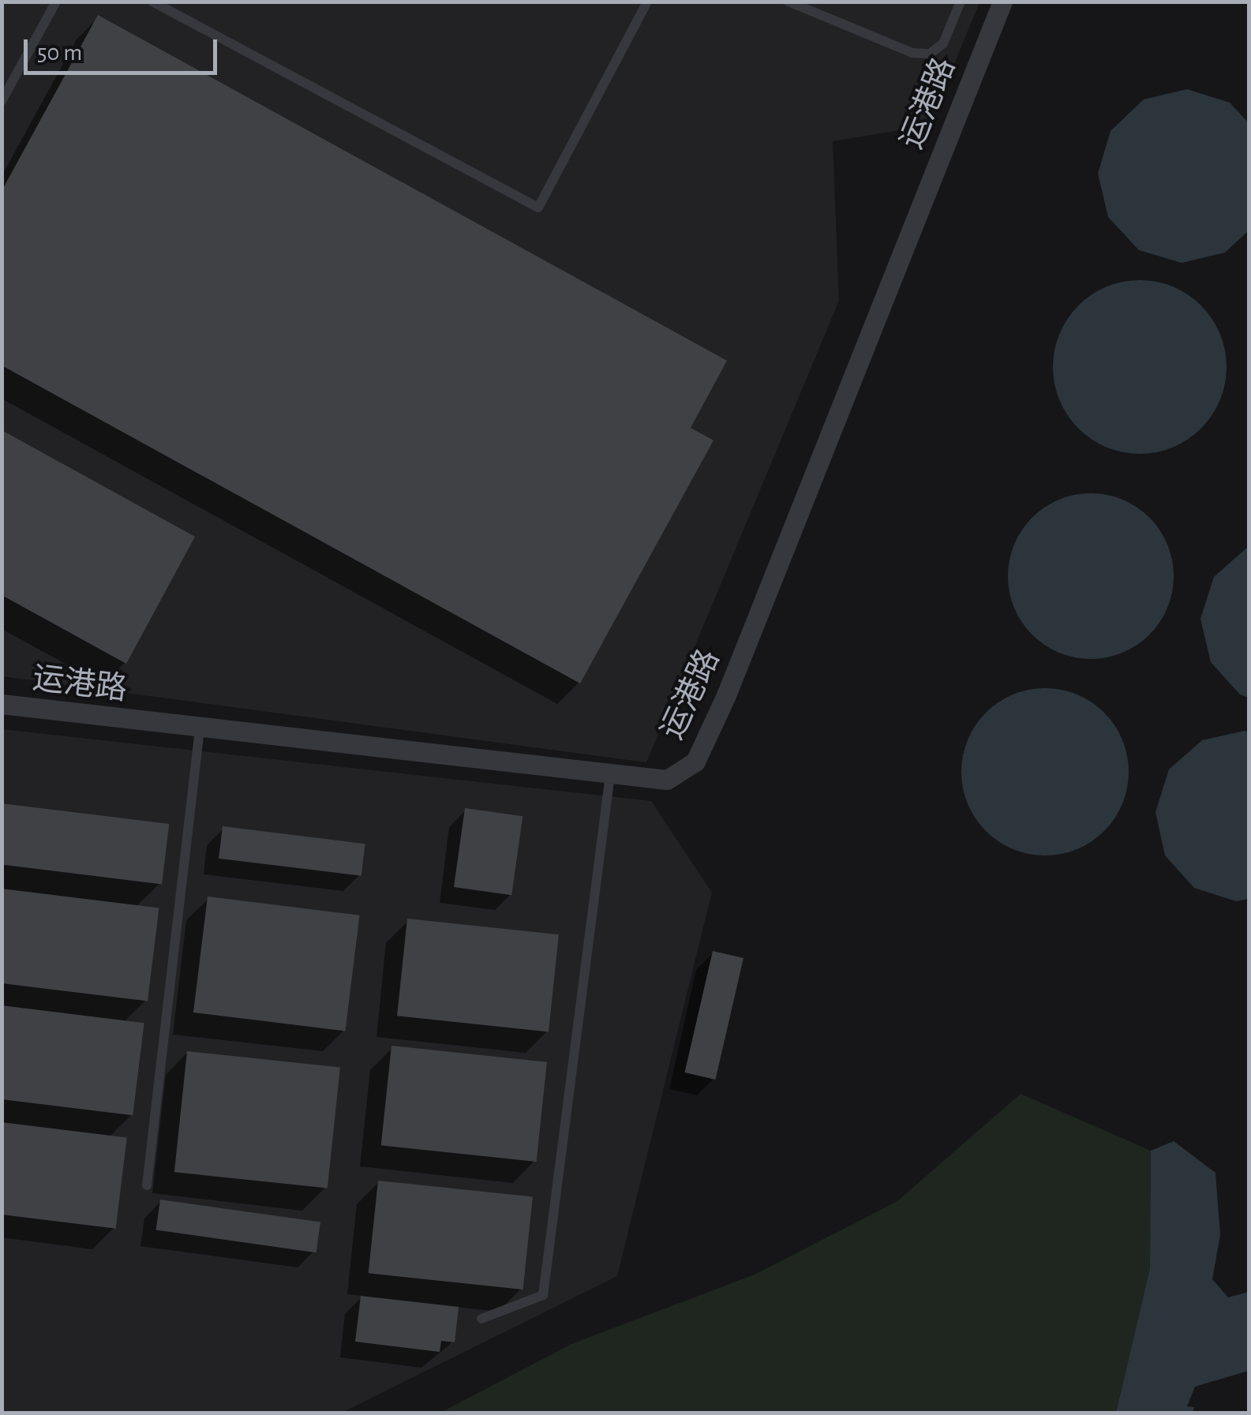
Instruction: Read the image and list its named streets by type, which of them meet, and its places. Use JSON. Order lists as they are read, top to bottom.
{
  "streets": {
    "street": ["运港路"]
  },
  "scale_bar": "50 m"
}
